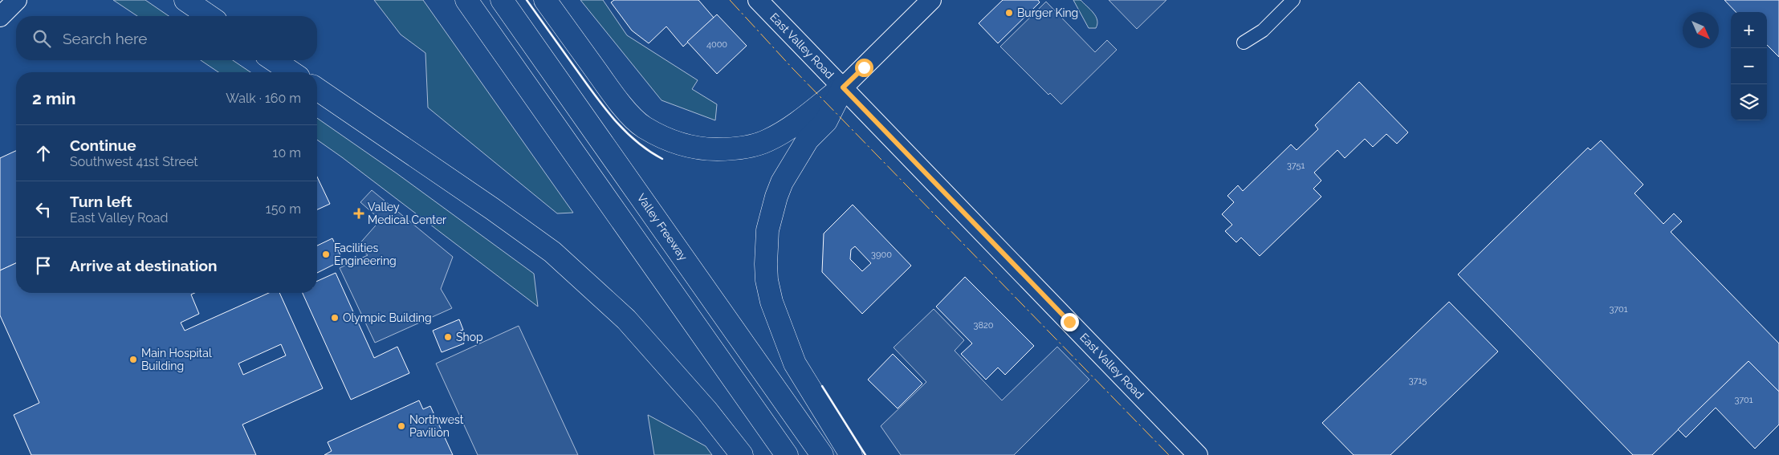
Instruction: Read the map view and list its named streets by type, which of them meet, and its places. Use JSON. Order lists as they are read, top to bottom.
{
  "streets": {
    "highway": ["Valley Freeway"],
    "street": ["East Valley Road"]
  },
  "places": {
    "other": [
      "Burger King",
      "Facilities Engineering",
      "Olympic Building",
      "Shop",
      "Main Hospital Building",
      "Northwest Pavilion"
    ],
    "health": ["Valley Medical Center"]
  },
  "house_numbers": [
    "4000",
    "3751",
    "3900",
    "3701",
    "3820",
    "3715",
    "3701"
  ],
  "north": "bottom right",
  "page": {
    "map_buttons": ["+", "−"],
    "search": "Search here",
    "heading": ["2 min", "Walk · 160 m"],
    "list": [
      ["Continue", "Southwest 41st Street", "10 m"],
      ["Turn left", "East Valley Road", "150 m"],
      "Arrive at destination"
    ]
  }
}
